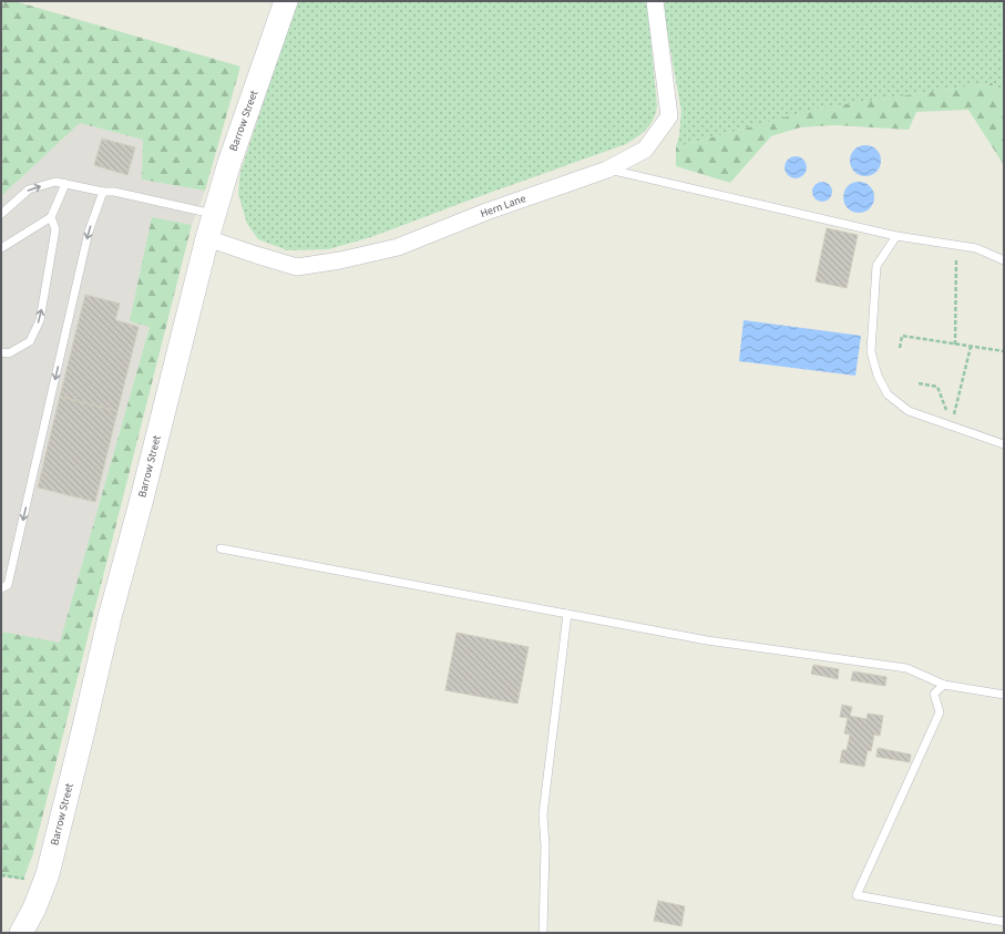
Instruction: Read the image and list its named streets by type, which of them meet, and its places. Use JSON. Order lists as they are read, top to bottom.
{
  "streets": {
    "main road": ["Barrow Street"],
    "street": ["Hern Lane"]
  },
  "crossings": [
    ["Barrow Street", "Hern Lane"]
  ]
}
